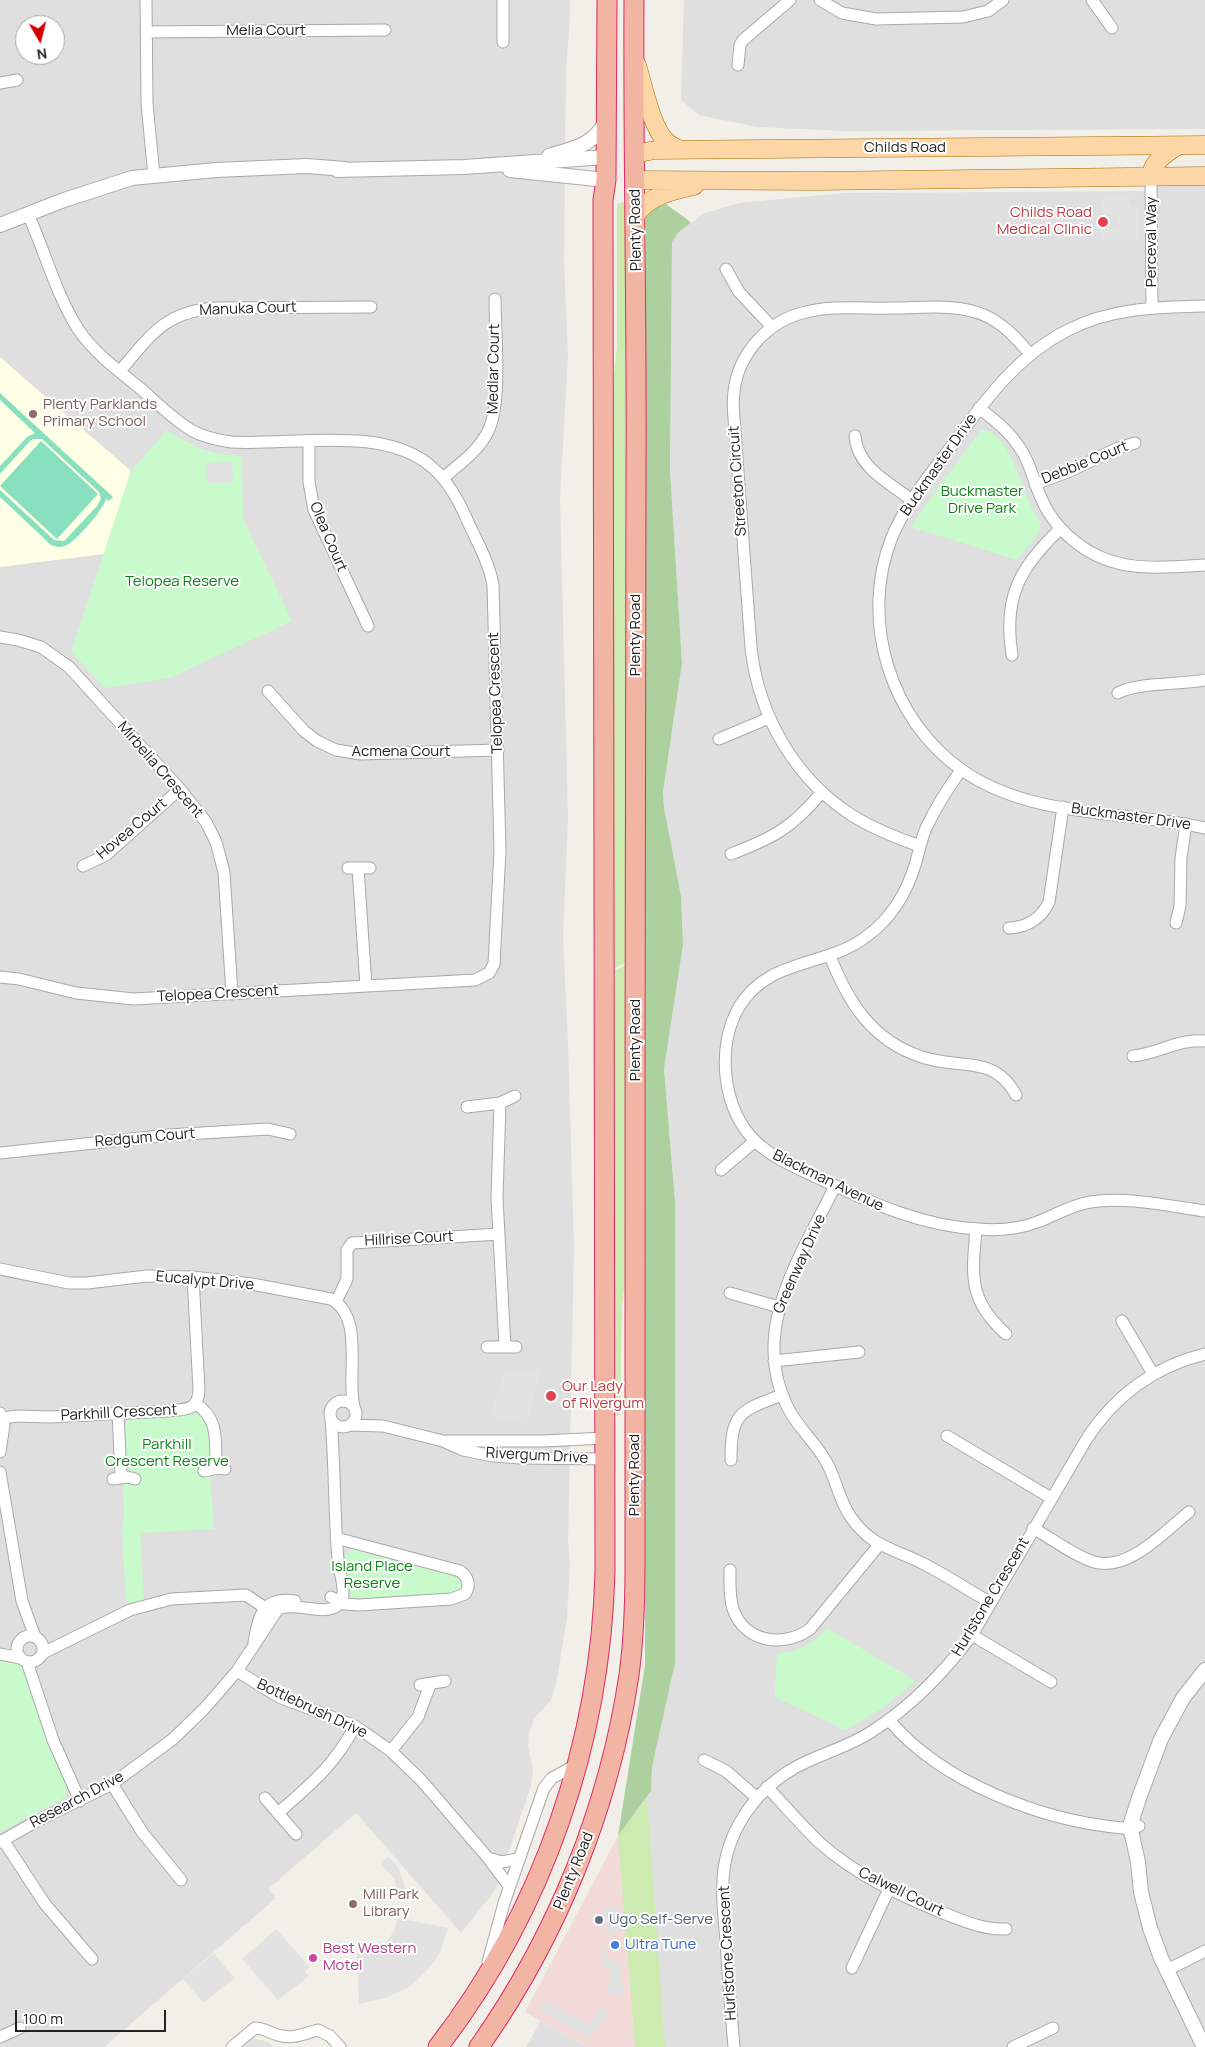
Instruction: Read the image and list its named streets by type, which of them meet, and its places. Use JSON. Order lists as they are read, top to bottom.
{
  "streets": {
    "highway": ["Childs Road", "Plenty Road"],
    "street": [
      "Melia Court",
      "Perceval Way",
      "Manuka Court",
      "Medlar Court",
      "Debbie Court",
      "Buckmaster Drive",
      "Streeton Circuit",
      "Olea Court",
      "Telopea Crescent",
      "Acmena Court",
      "Mirbelia Crescent",
      "Hovea Court",
      "Redgum Court",
      "Blackman Avenue",
      "Hillrise Court",
      "Greenway Drive",
      "Eucalypt Drive",
      "Parkhill Crescent",
      "Rivergum Drive",
      "Hurlstone Crescent",
      "Bottlebrush Drive",
      "Research Drive",
      "Calwell Court"
    ]
  },
  "crossings": [
    ["Childs Road", "Plenty Road"],
    ["Childs Road", "Perceval Way"],
    ["Plenty Road", "Rivergum Drive"],
    ["Plenty Road", "Bottlebrush Drive"],
    ["Perceval Way", "Buckmaster Drive"],
    ["Manuka Court", "Telopea Crescent"],
    ["Medlar Court", "Telopea Crescent"],
    ["Buckmaster Drive", "Streeton Circuit"],
    ["Buckmaster Drive", "Blackman Avenue"],
    ["Streeton Circuit", "Blackman Avenue"],
    ["Olea Court", "Telopea Crescent"],
    ["Telopea Crescent", "Acmena Court"],
    ["Telopea Crescent", "Mirbelia Crescent"],
    ["Mirbelia Crescent", "Hovea Court"],
    ["Blackman Avenue", "Greenway Drive"],
    ["Hillrise Court", "Eucalypt Drive"],
    ["Greenway Drive", "Hurlstone Crescent"],
    ["Eucalypt Drive", "Parkhill Crescent"],
    ["Hurlstone Crescent", "Calwell Court"],
    ["Bottlebrush Drive", "Research Drive"]
  ],
  "parks": [
    "Buckmaster Drive Park",
    "Telopea Reserve",
    "Parkhill Crescent Reserve",
    "Island Place Reserve"
  ],
  "places": [
    "Childs Road Medical Clinic",
    "Plenty Parklands Primary School",
    "Our Lady of Rivergum",
    "Mill Park Library",
    "Ugo Self-Serve",
    "Ultra Tune",
    "Best Western Motel"
  ],
  "scale_bar": "100 m",
  "north": "bottom"
}
